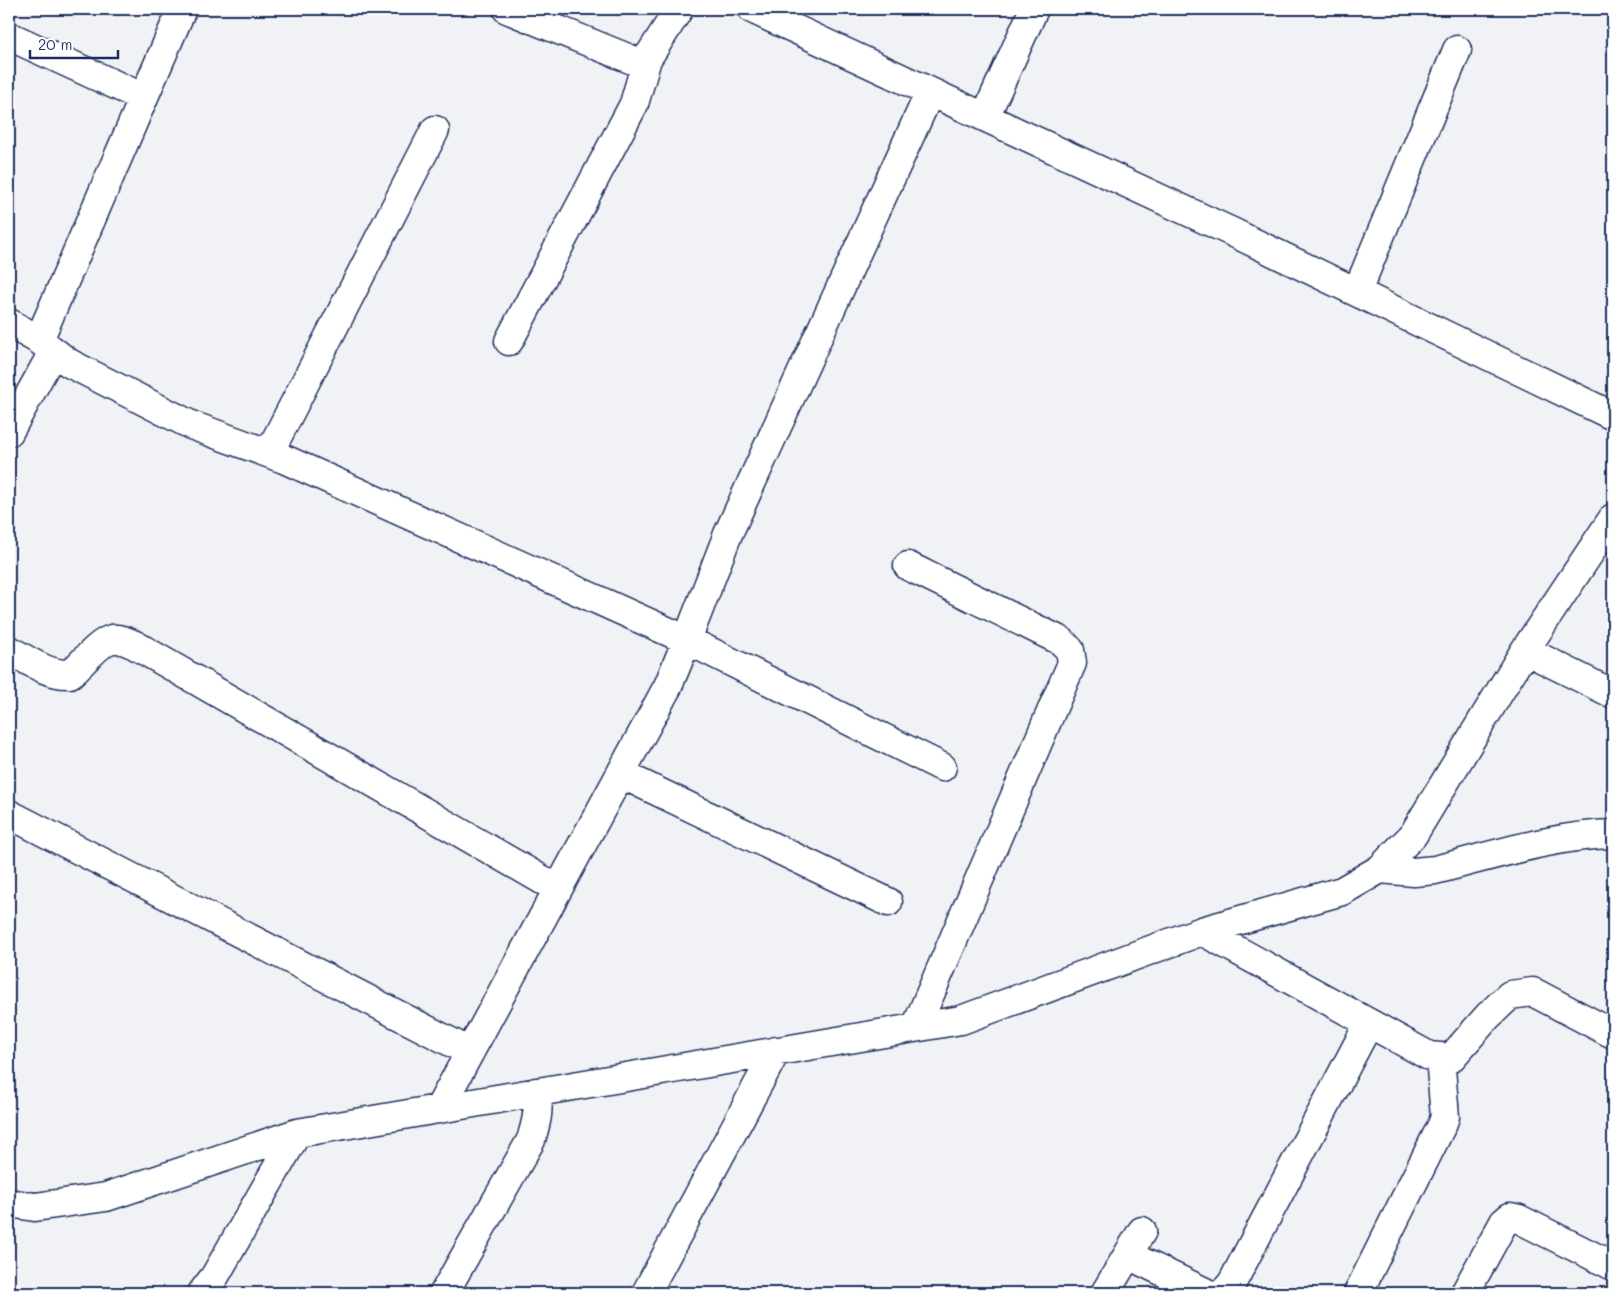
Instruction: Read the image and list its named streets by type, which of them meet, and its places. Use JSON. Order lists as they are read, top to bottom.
{
  "scale_bar": "20 m"
}
